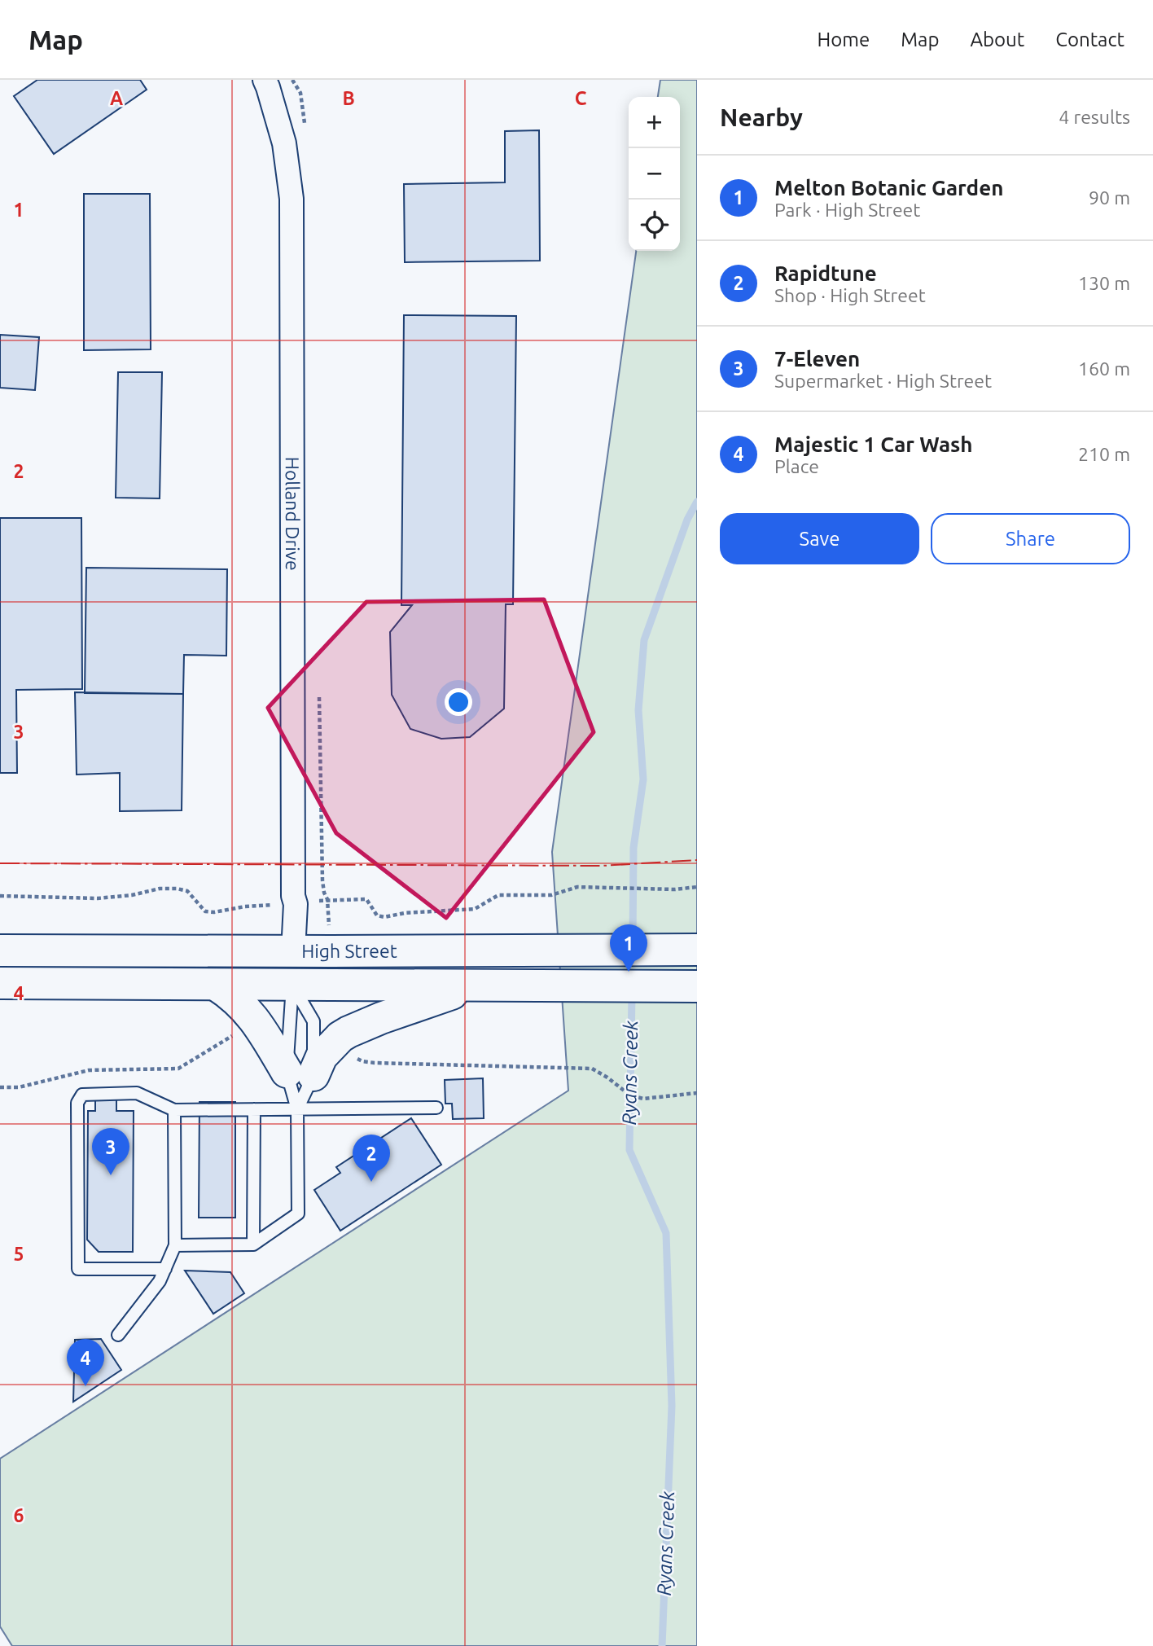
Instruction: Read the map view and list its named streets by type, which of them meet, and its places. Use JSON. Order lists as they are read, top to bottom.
{
  "streets": {
    "main road": ["High Street"],
    "street": ["Holland Drive"]
  },
  "crossings": [
    ["Holland Drive", "High Street"]
  ],
  "water": ["Ryans Creek"],
  "page": {
    "header": "Map",
    "nav": [
      "Home",
      "Map",
      "About",
      "Contact"
    ],
    "heading": ["Nearby", "4 results"],
    "map_buttons": ["+", "−"],
    "list": [
      {
        "mark": "1",
        "name": "Melton Botanic Garden",
        "note": "Park · High Street",
        "value": "90 m"
      },
      {
        "mark": "2",
        "name": "Rapidtune",
        "note": "Shop · High Street",
        "value": "130 m"
      },
      {
        "mark": "3",
        "name": "7-Eleven",
        "note": "Supermarket · High Street",
        "value": "160 m"
      },
      {
        "mark": "4",
        "name": "Majestic 1 Car Wash",
        "note": "Place",
        "value": "210 m"
      }
    ],
    "buttons": ["Save", "Share"],
    "pins": [
      "1",
      "3",
      "2",
      "4"
    ]
  },
  "grid": {
    "columns": ["A", "B", "C"],
    "rows": [
      "1",
      "2",
      "3",
      "4",
      "5",
      "6"
    ]
  }
}
